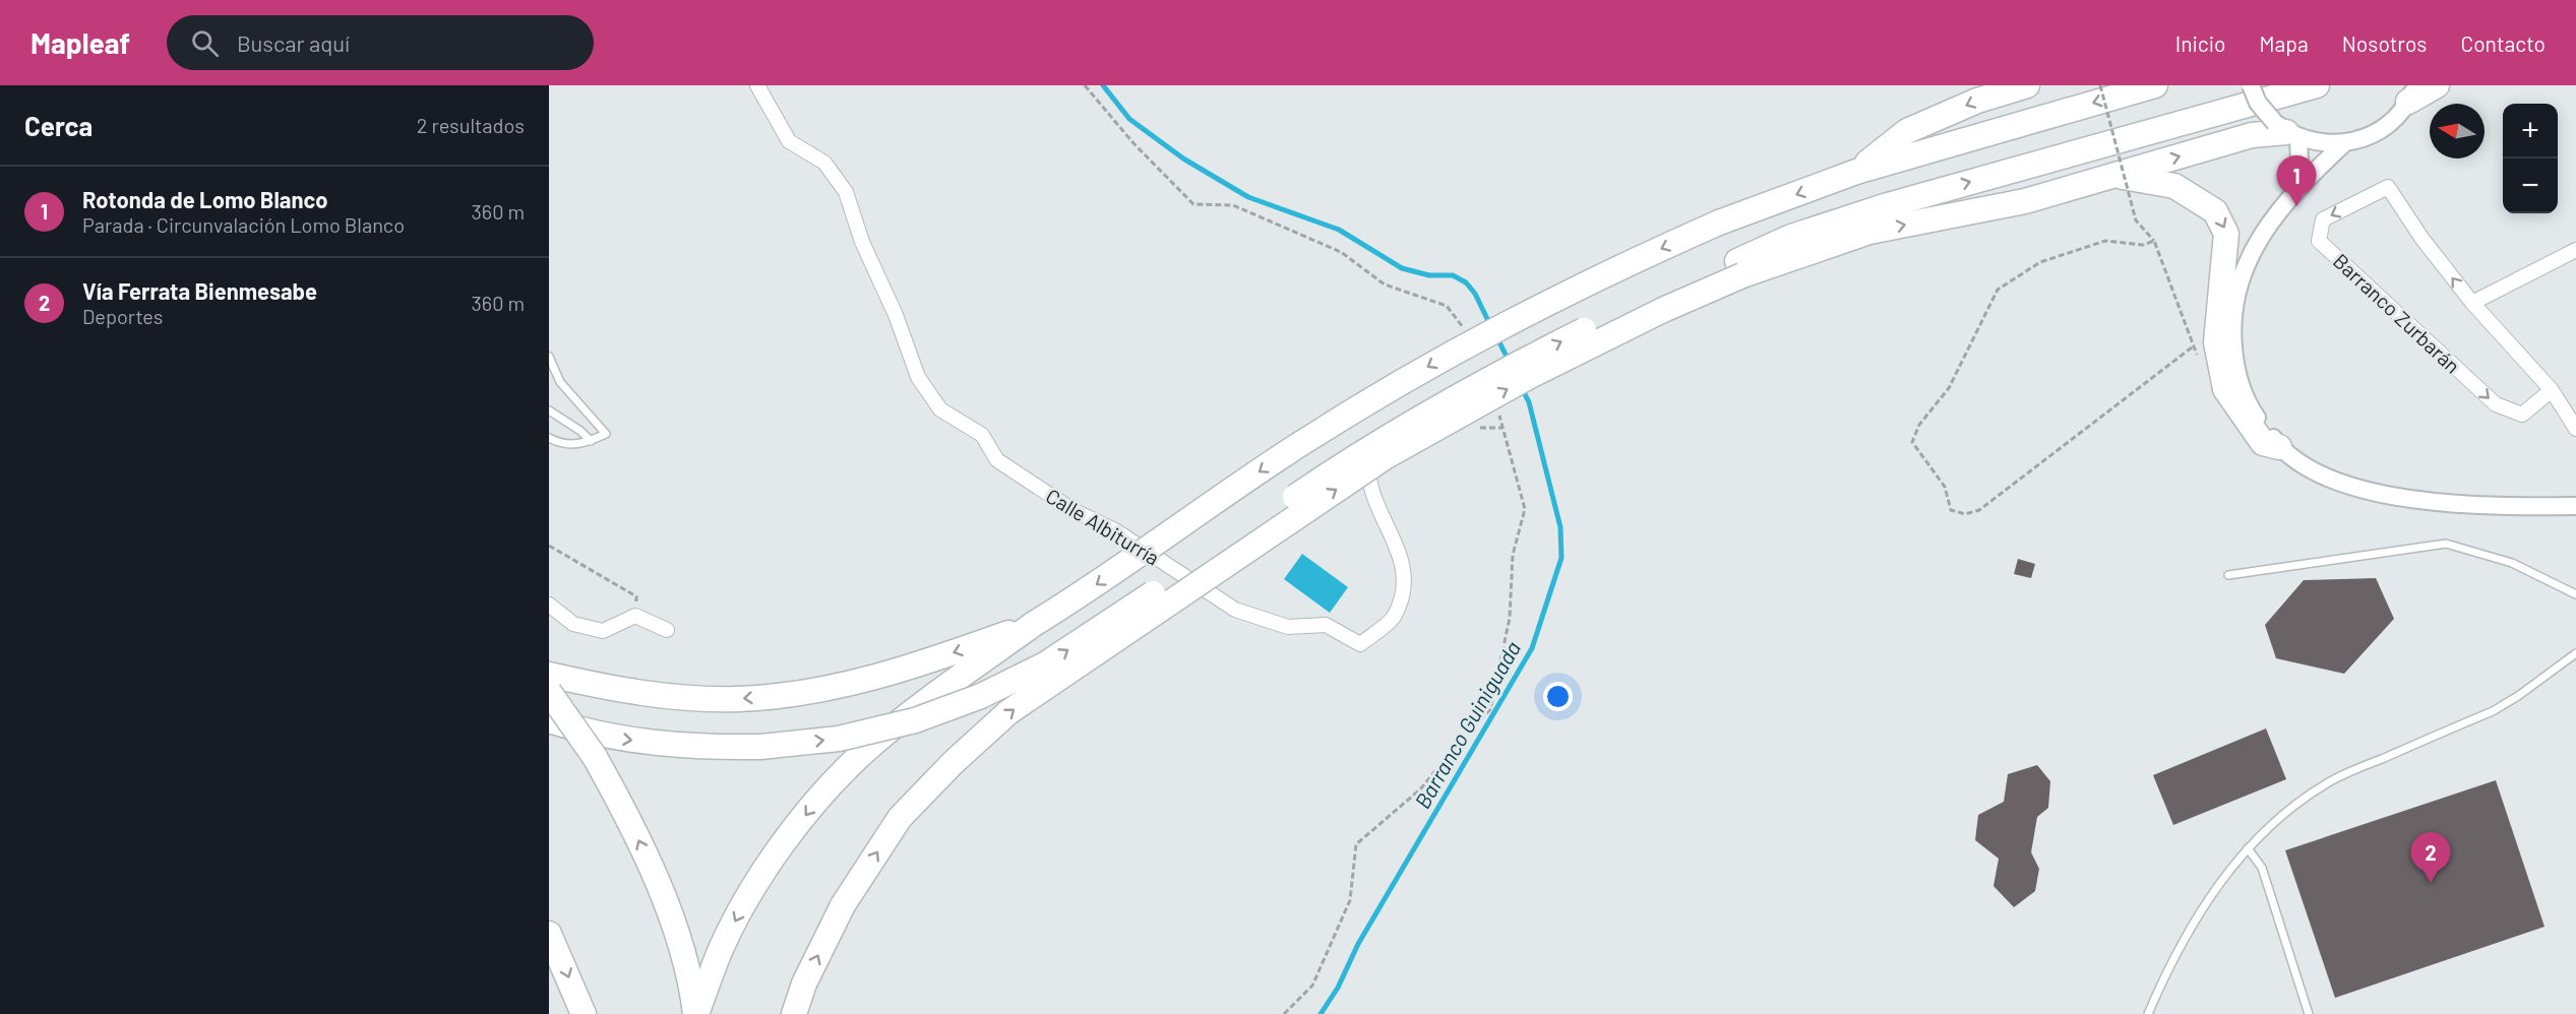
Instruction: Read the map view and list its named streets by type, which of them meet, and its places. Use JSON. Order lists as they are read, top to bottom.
{
  "streets": {
    "street": ["Barranco Zurbarán", "Calle Albiturría"]
  },
  "water": ["Barranco Guiniguada"],
  "north": "left",
  "page": {
    "header": "Mapleaf",
    "search": "Buscar aquí",
    "nav": [
      "Inicio",
      "Mapa",
      "Nosotros",
      "Contacto"
    ],
    "heading": ["Cerca", "2 resultados"],
    "map_buttons": ["+", "−"],
    "pins": ["1", "2"],
    "list": [
      {
        "mark": "1",
        "name": "Rotonda de Lomo Blanco",
        "note": "Parada · Circunvalación Lomo Blanco",
        "value": "360 m"
      },
      {
        "mark": "2",
        "name": "Vía Ferrata Bienmesabe",
        "note": "Deportes",
        "value": "360 m"
      }
    ]
  }
}
